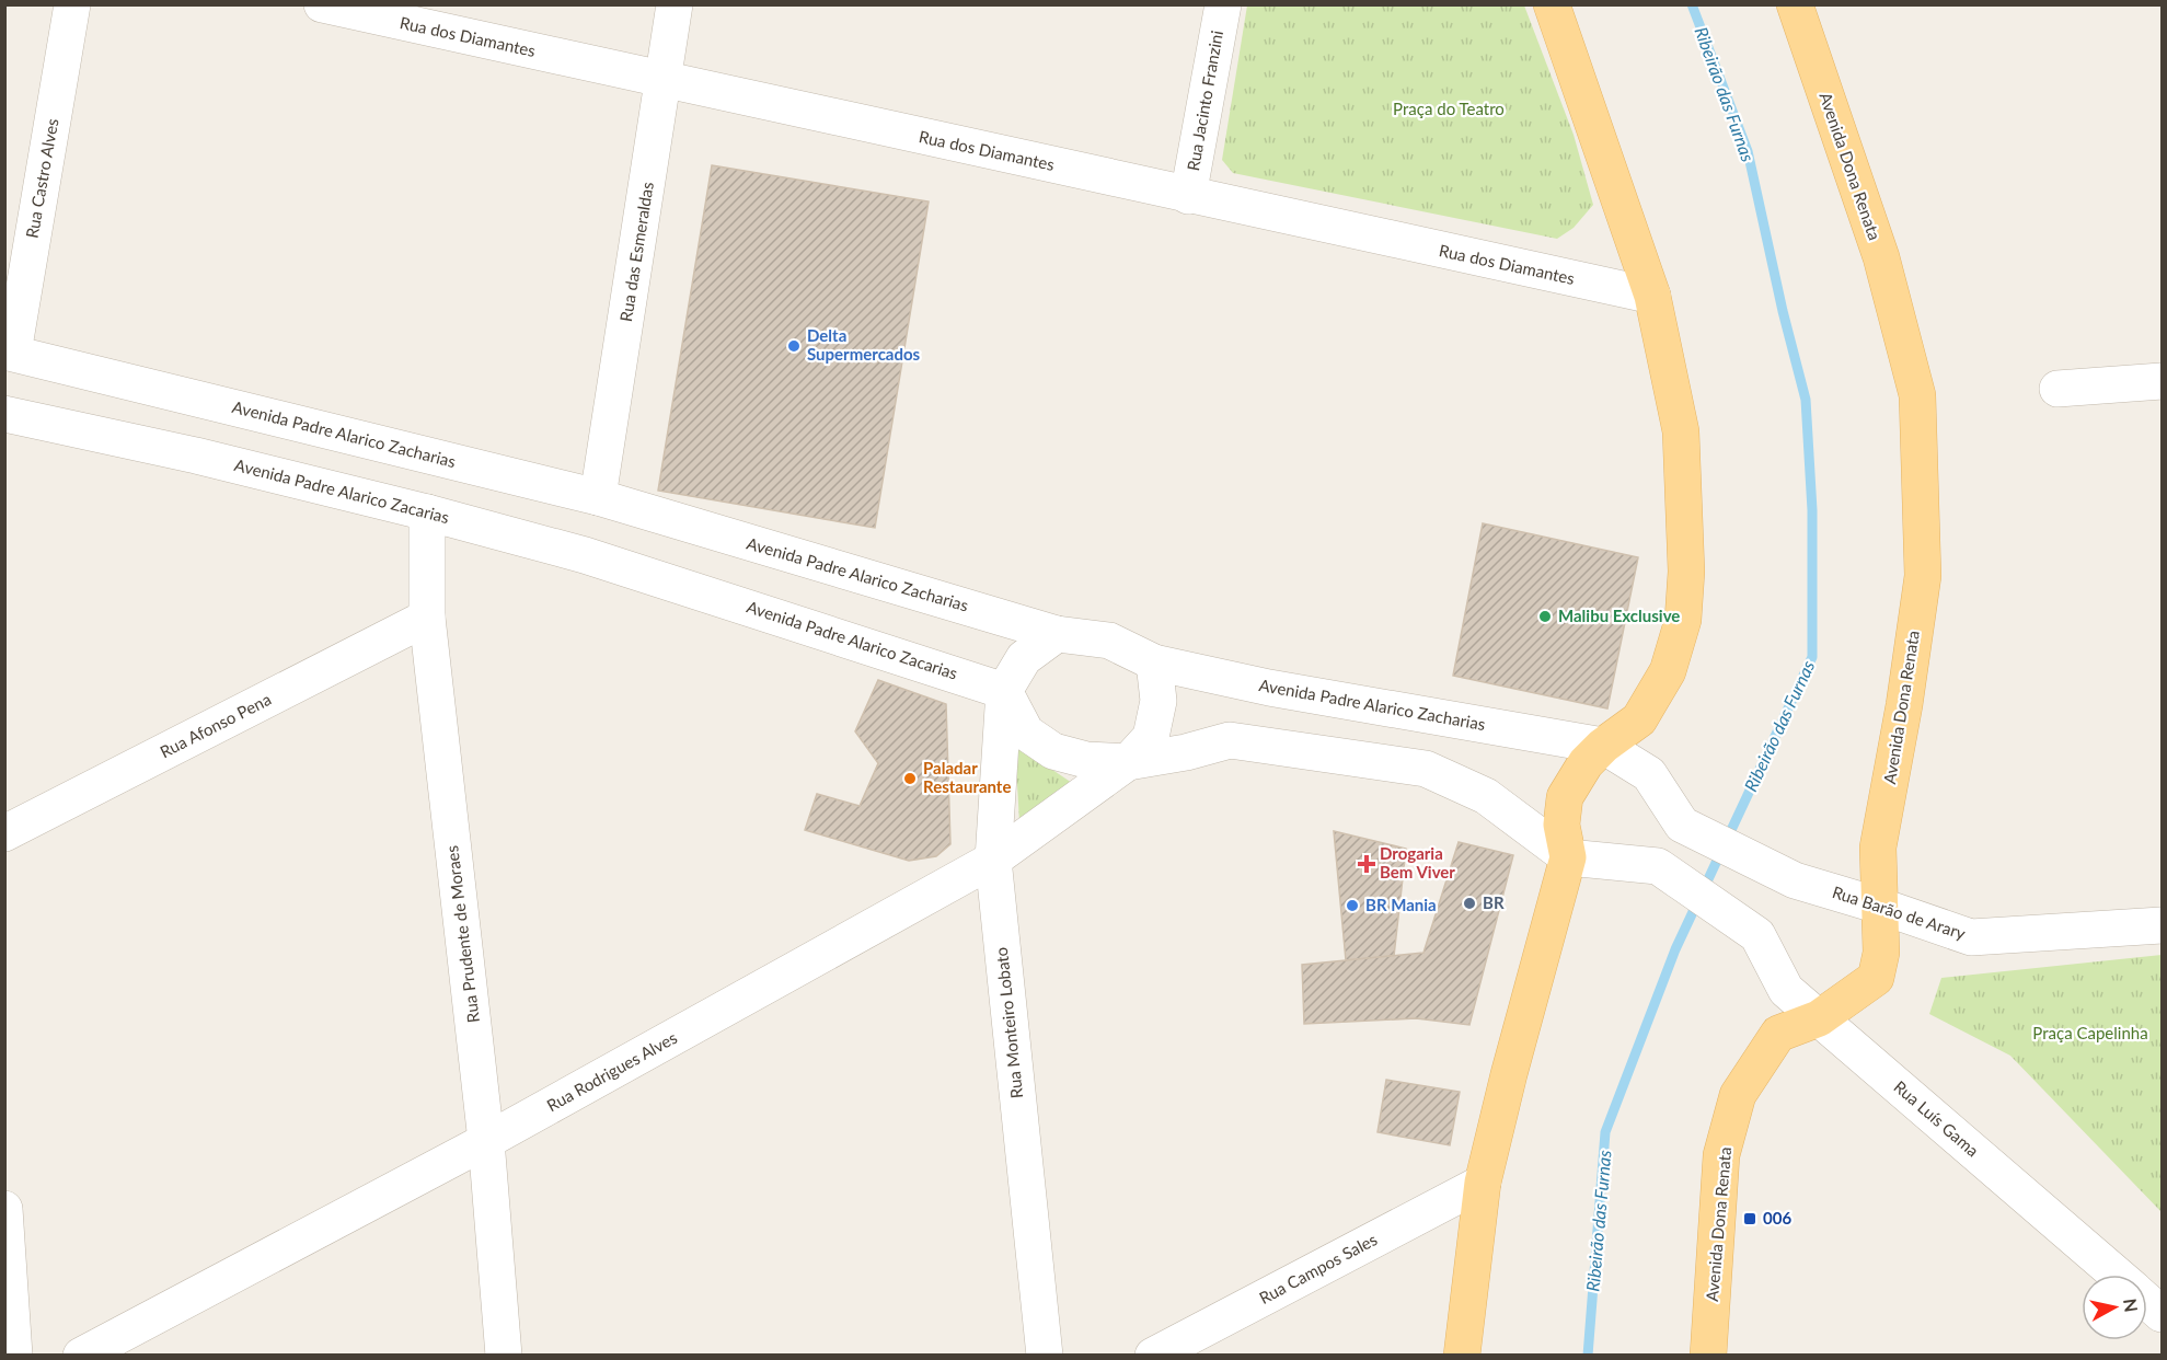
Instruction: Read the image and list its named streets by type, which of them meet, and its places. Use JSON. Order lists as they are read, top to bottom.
{
  "streets": {
    "main road": ["Avenida Dona Renata"],
    "street": [
      "Rua dos Diamantes",
      "Rua Jacinto Franzini",
      "Rua Castro Alves",
      "Rua das Esmeraldas",
      "Avenida Padre Alarico Zacharias",
      "Avenida Padre Alarico Zacarias",
      "Rua Afonso Pena",
      "Rua Barão de Arary",
      "Rua Prudente de Moraes",
      "Rua Monteiro Lobato",
      "Rua Rodrigues Alves",
      "Rua Luís Gama",
      "Rua Campos Sales"
    ]
  },
  "crossings": [
    ["Rua dos Diamantes", "Rua Jacinto Franzini"],
    ["Rua dos Diamantes", "Rua das Esmeraldas"],
    ["Avenida Dona Renata", "Rua Barão de Arary"],
    ["Avenida Dona Renata", "Rua Luís Gama"],
    ["Rua Castro Alves", "Avenida Padre Alarico Zacharias"],
    ["Rua das Esmeraldas", "Avenida Padre Alarico Zacharias"],
    ["Avenida Padre Alarico Zacharias", "Avenida Padre Alarico Zacarias"],
    ["Avenida Padre Alarico Zacharias", "Rua Barão de Arary"],
    ["Avenida Padre Alarico Zacharias", "Rua Monteiro Lobato"],
    ["Avenida Padre Alarico Zacharias", "Rua Rodrigues Alves"],
    ["Avenida Padre Alarico Zacarias", "Rua Prudente de Moraes"],
    ["Avenida Padre Alarico Zacarias", "Rua Monteiro Lobato"],
    ["Avenida Padre Alarico Zacarias", "Rua Rodrigues Alves"],
    ["Rua Afonso Pena", "Rua Prudente de Moraes"],
    ["Rua Prudente de Moraes", "Rua Rodrigues Alves"],
    ["Rua Monteiro Lobato", "Rua Rodrigues Alves"]
  ],
  "water": ["Ribeirão das Furnas"],
  "parks": ["Praça do Teatro", "Praça Capelinha"],
  "places": {
    "other": [
      "Delta Supermercados",
      "Malibu Exclusive",
      "Paladar Restaurante",
      "BR",
      "BR Mania"
    ],
    "health": ["Drogaria Bem Viver"],
    "transit": ["006"]
  },
  "north": "right"
}
